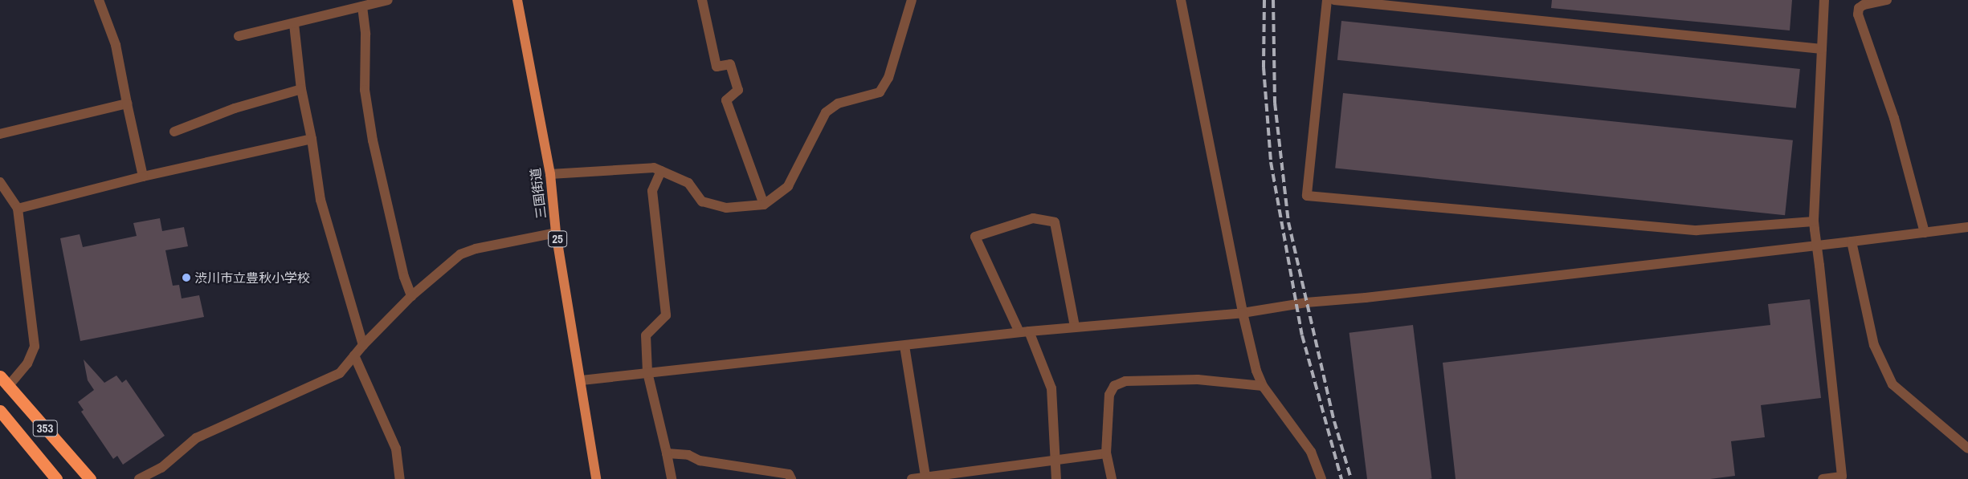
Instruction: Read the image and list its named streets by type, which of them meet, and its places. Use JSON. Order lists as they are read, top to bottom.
{
  "streets": {
    "highway": ["353"],
    "main road": ["三国街道", "25"]
  },
  "places": ["渋川市立豊秋小学校"]
}
